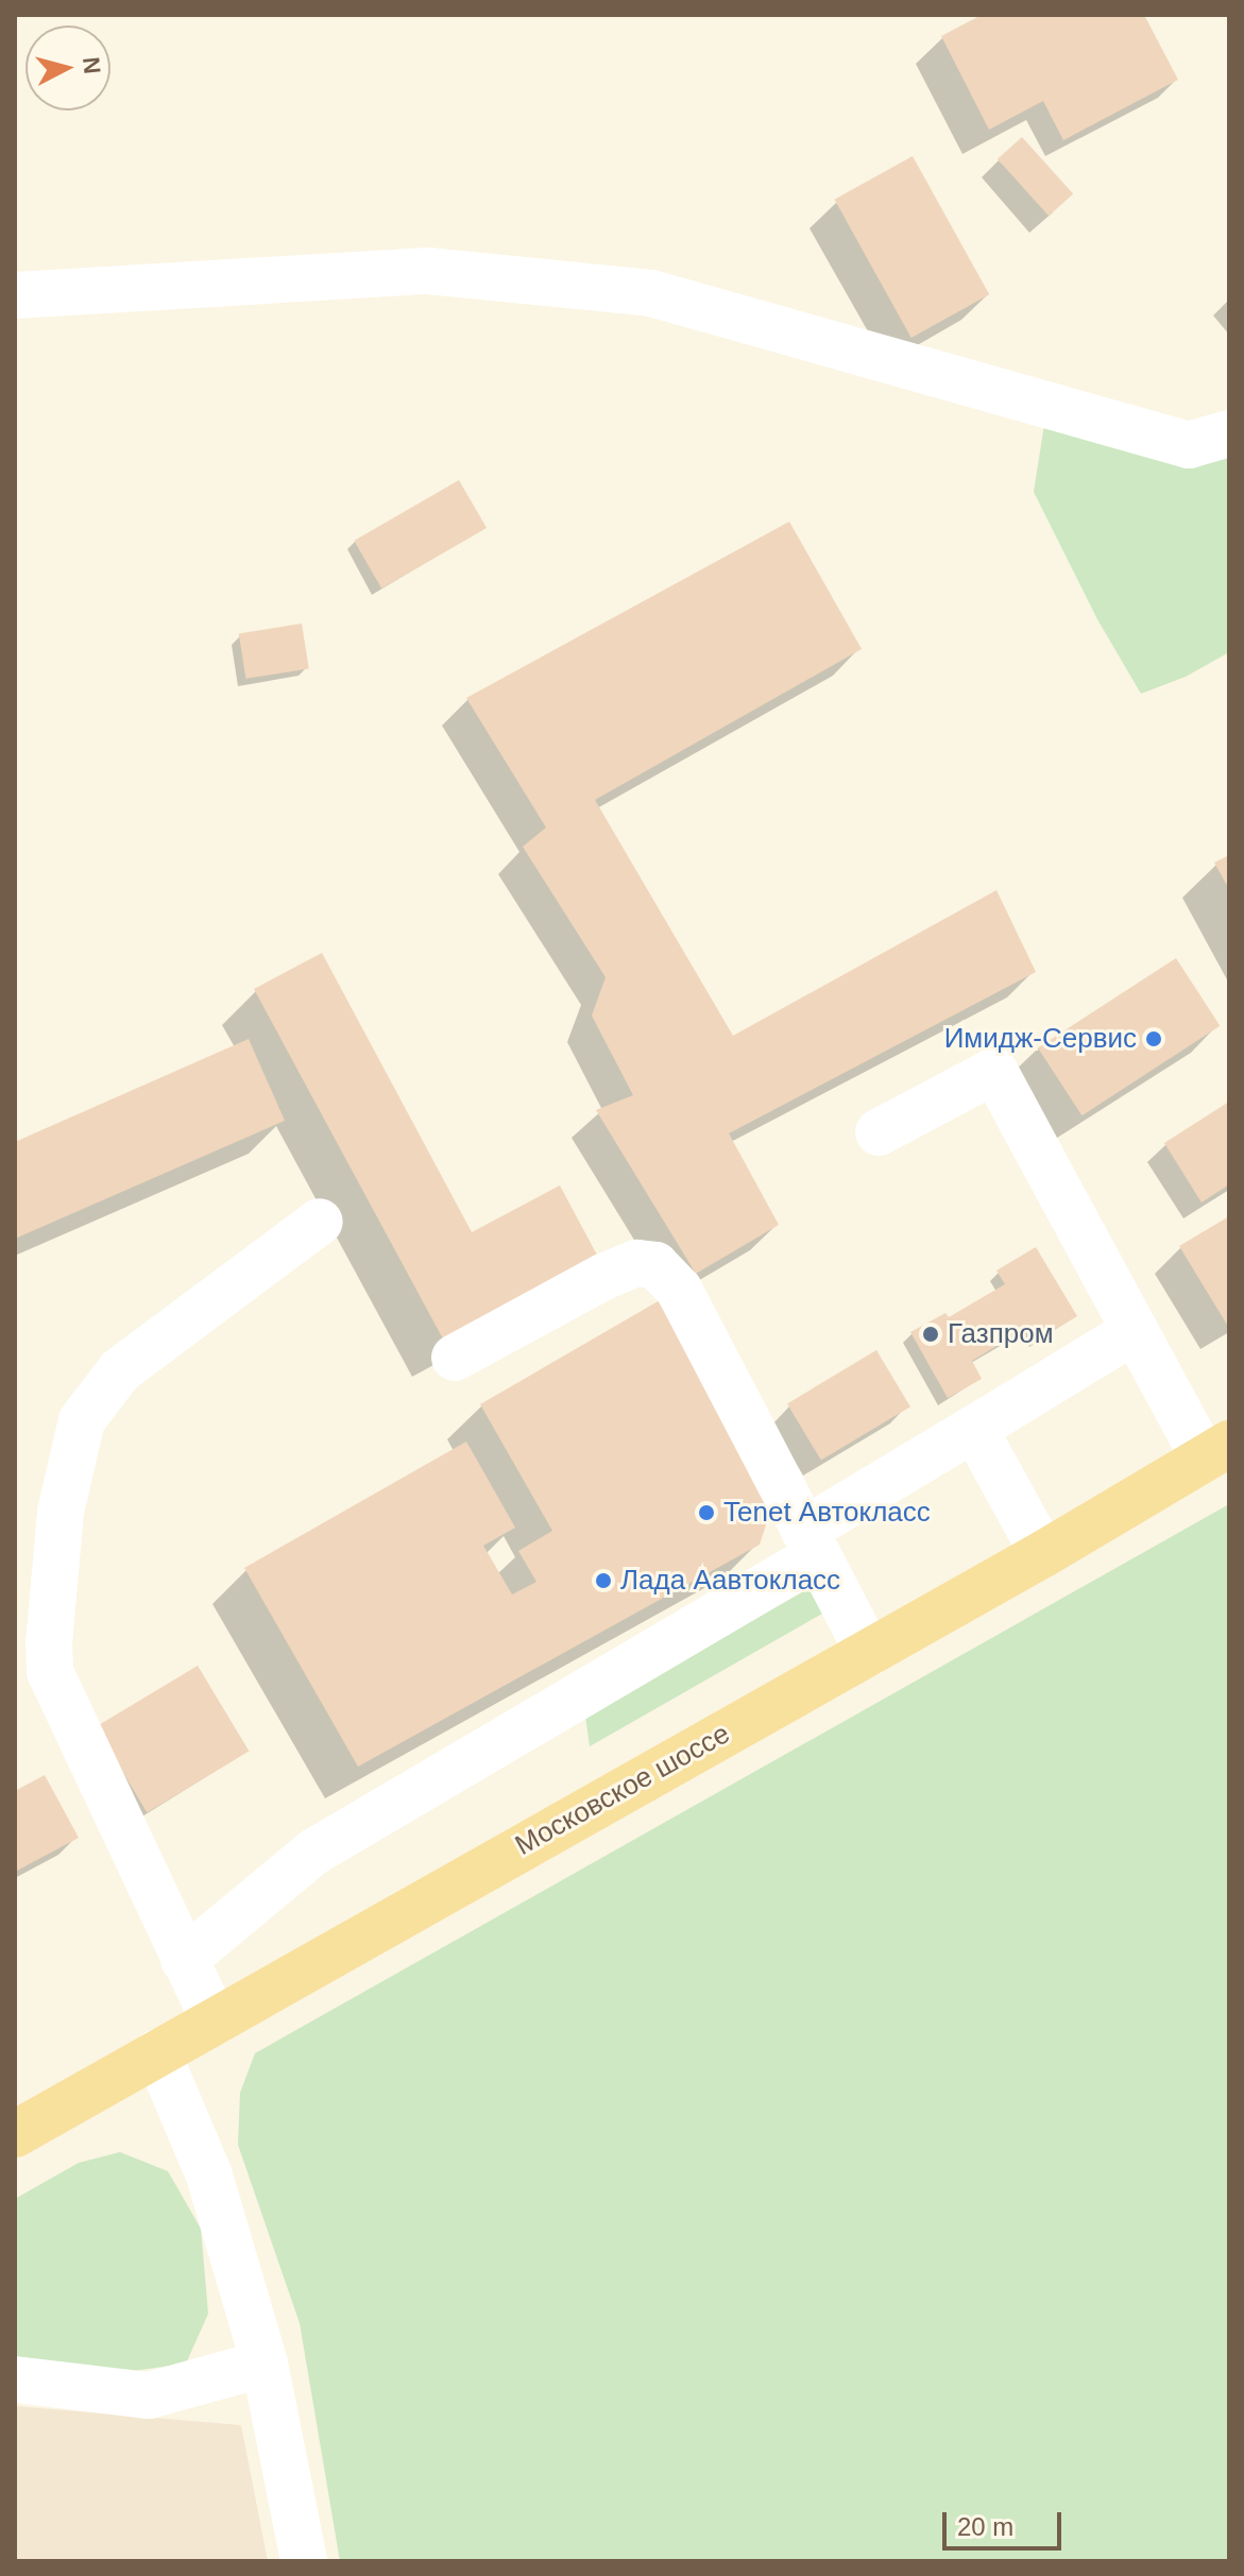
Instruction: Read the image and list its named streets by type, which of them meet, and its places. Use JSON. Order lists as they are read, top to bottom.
{
  "streets": {
    "main road": ["Московское шоссе"]
  },
  "places": [
    "Имидж-Сервис",
    "Газпром",
    "Tenet Автокласс",
    "Лада Аавтокласс"
  ],
  "scale_bar": "20 m",
  "north": "right"
}
